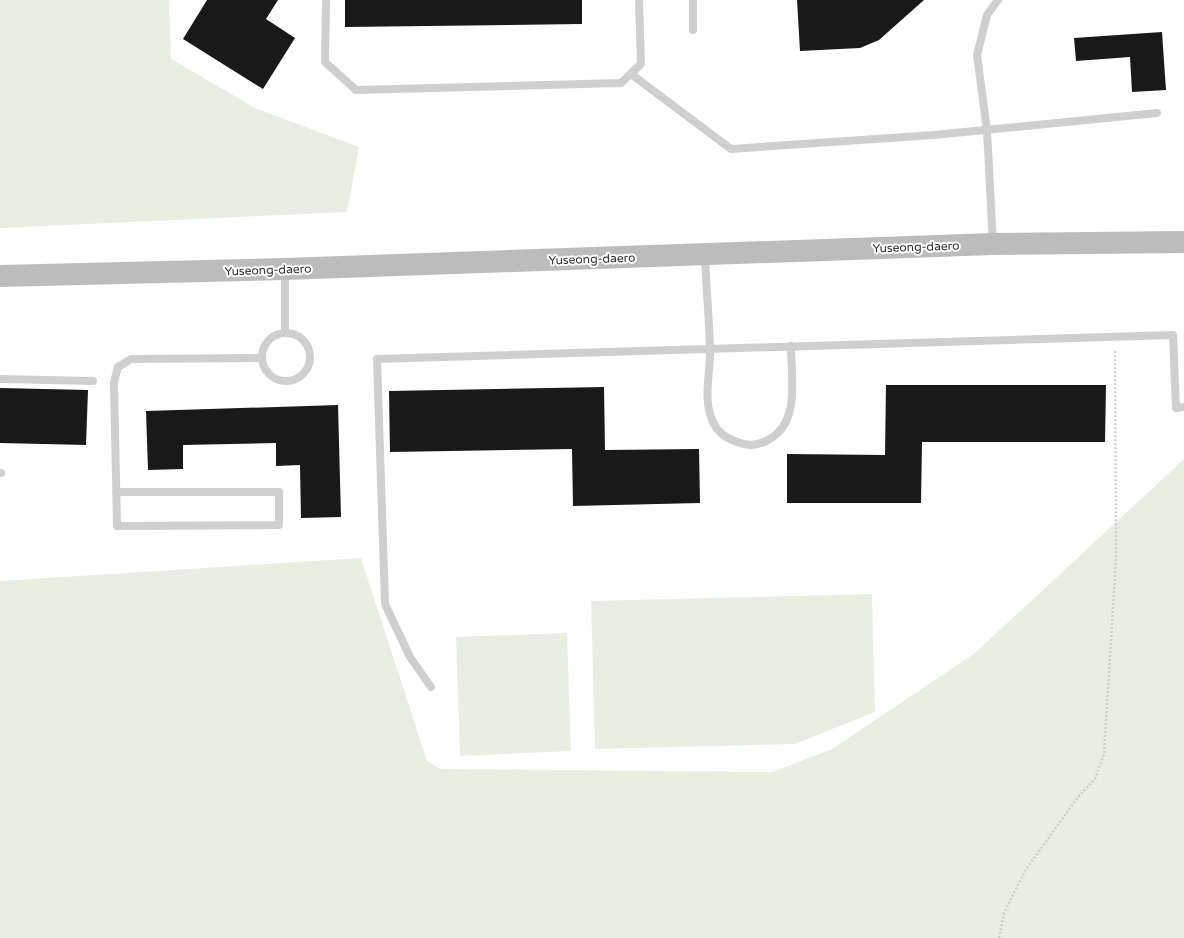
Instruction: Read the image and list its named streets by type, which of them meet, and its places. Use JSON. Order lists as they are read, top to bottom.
{
  "streets": {
    "main road": ["Yuseong-daero"]
  }
}
